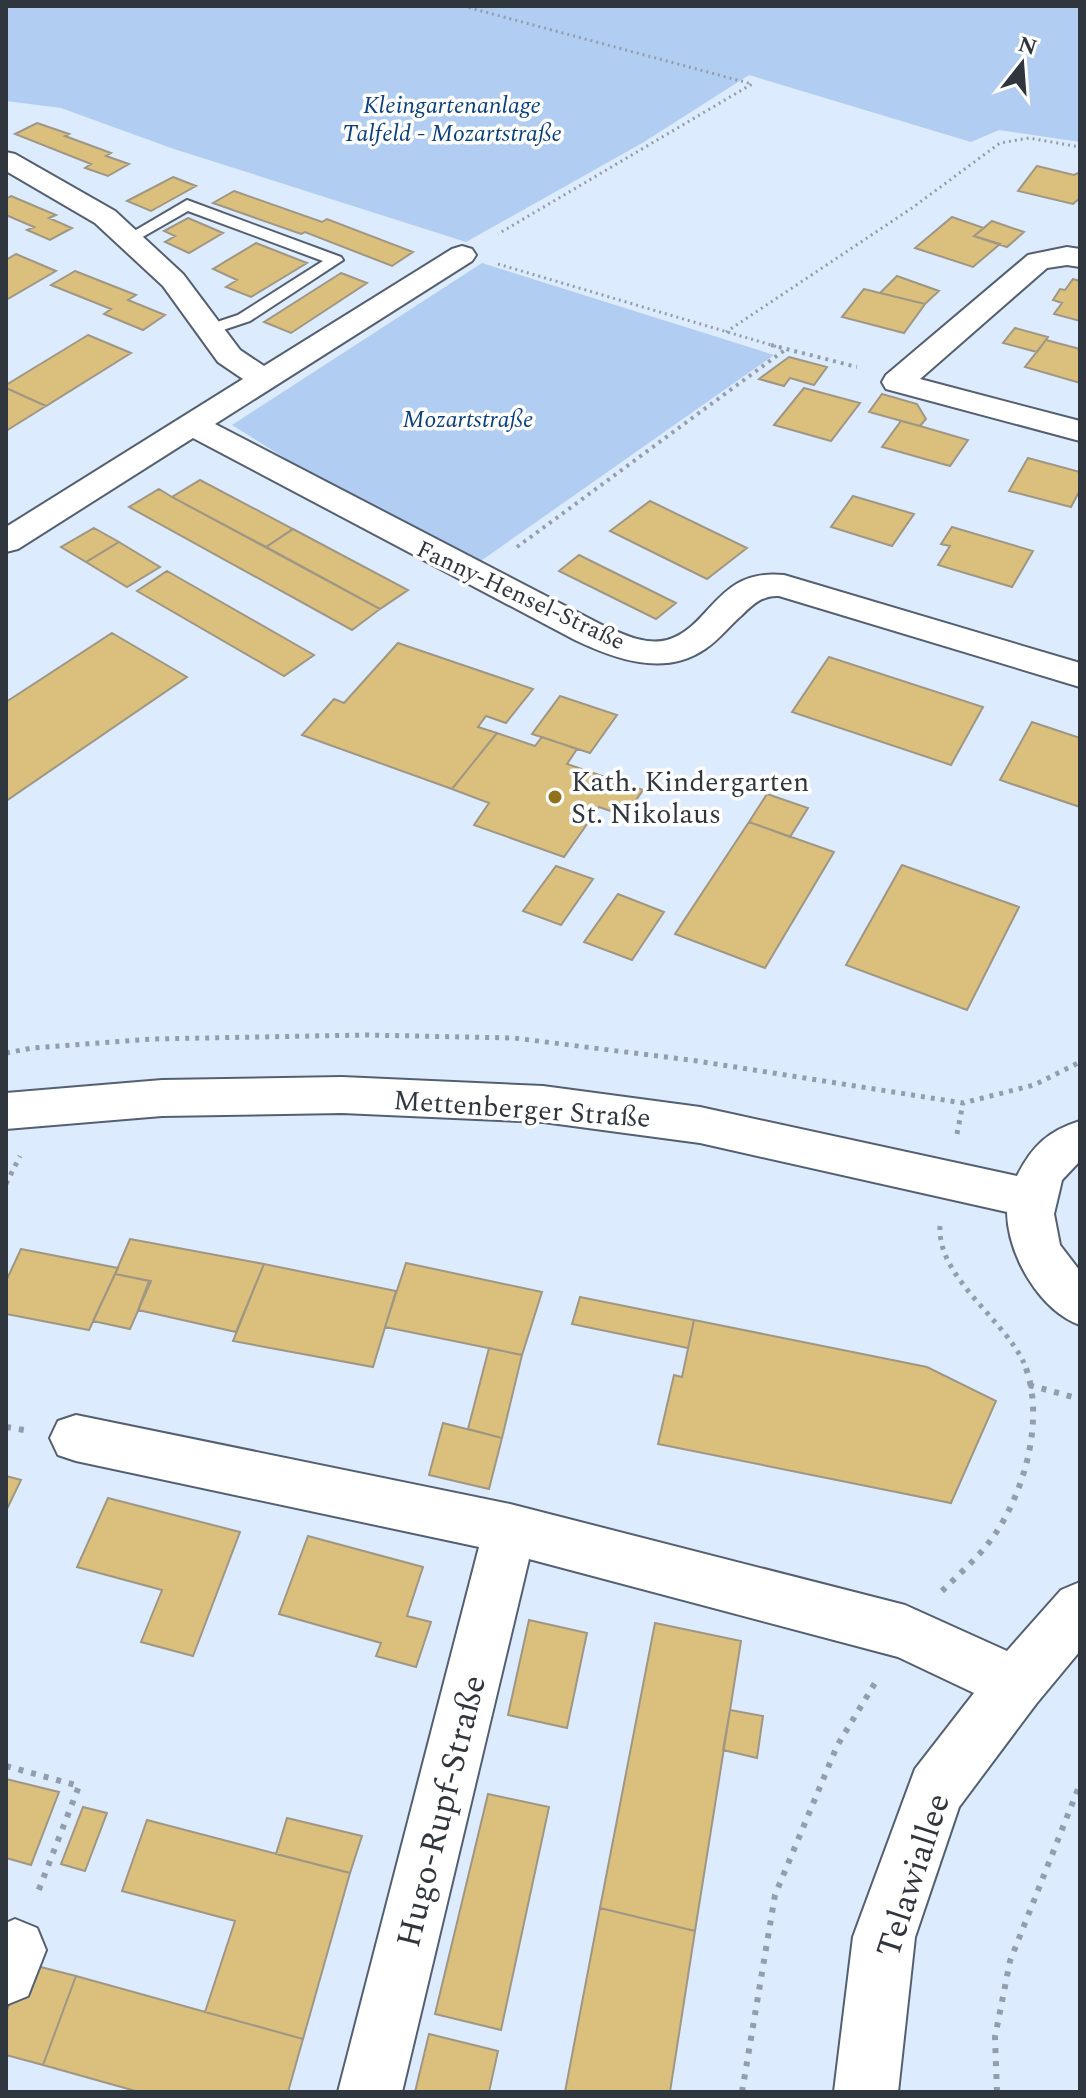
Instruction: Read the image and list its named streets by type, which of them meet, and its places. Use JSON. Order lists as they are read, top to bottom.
{
  "streets": {
    "street": [
      "Fanny-Hensel-Straße",
      "Mettenberger Straße",
      "Hugo-Rupf-Straße",
      "Telawiallee"
    ]
  },
  "parks": ["Kleingartenanlage Talfeld - Mozartstraße", "Mozartstraße"],
  "places": ["Kath. Kindergarten St. Nikolaus"],
  "north": "top"
}
